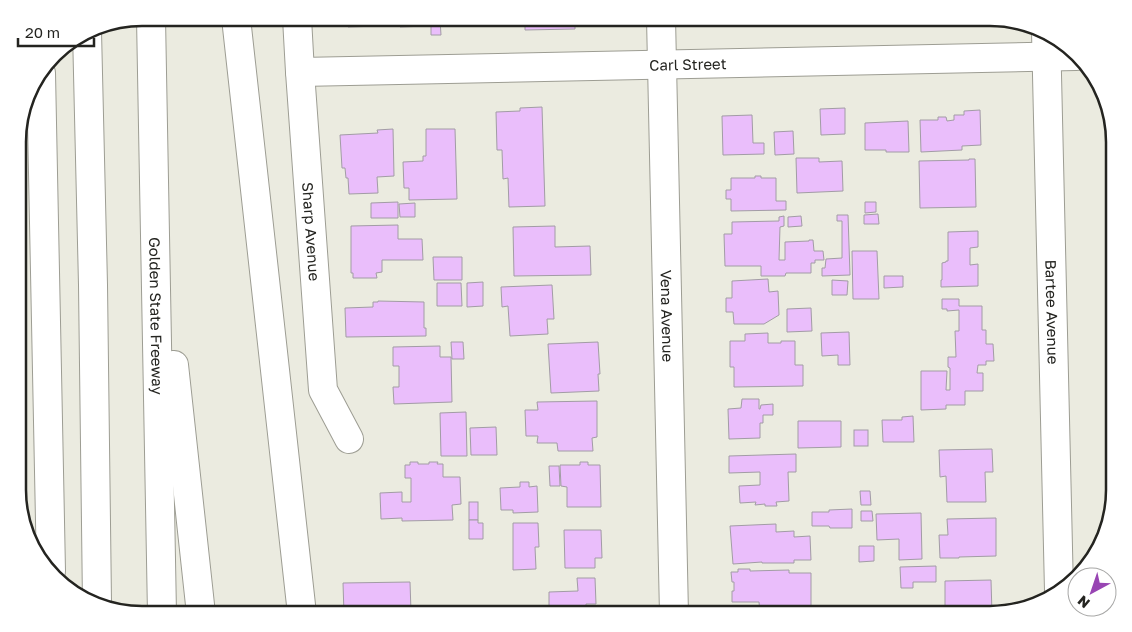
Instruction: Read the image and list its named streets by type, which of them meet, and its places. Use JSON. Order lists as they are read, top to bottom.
{
  "streets": {
    "main road": [
      "Carl Street",
      "Sharp Avenue",
      "Bartee Avenue",
      "Golden State Freeway",
      "Vena Avenue"
    ]
  },
  "crossings": [
    ["Carl Street", "Sharp Avenue"],
    ["Carl Street", "Bartee Avenue"],
    ["Carl Street", "Vena Avenue"]
  ],
  "scale_bar": "20 m",
  "north": "bottom left"
}
